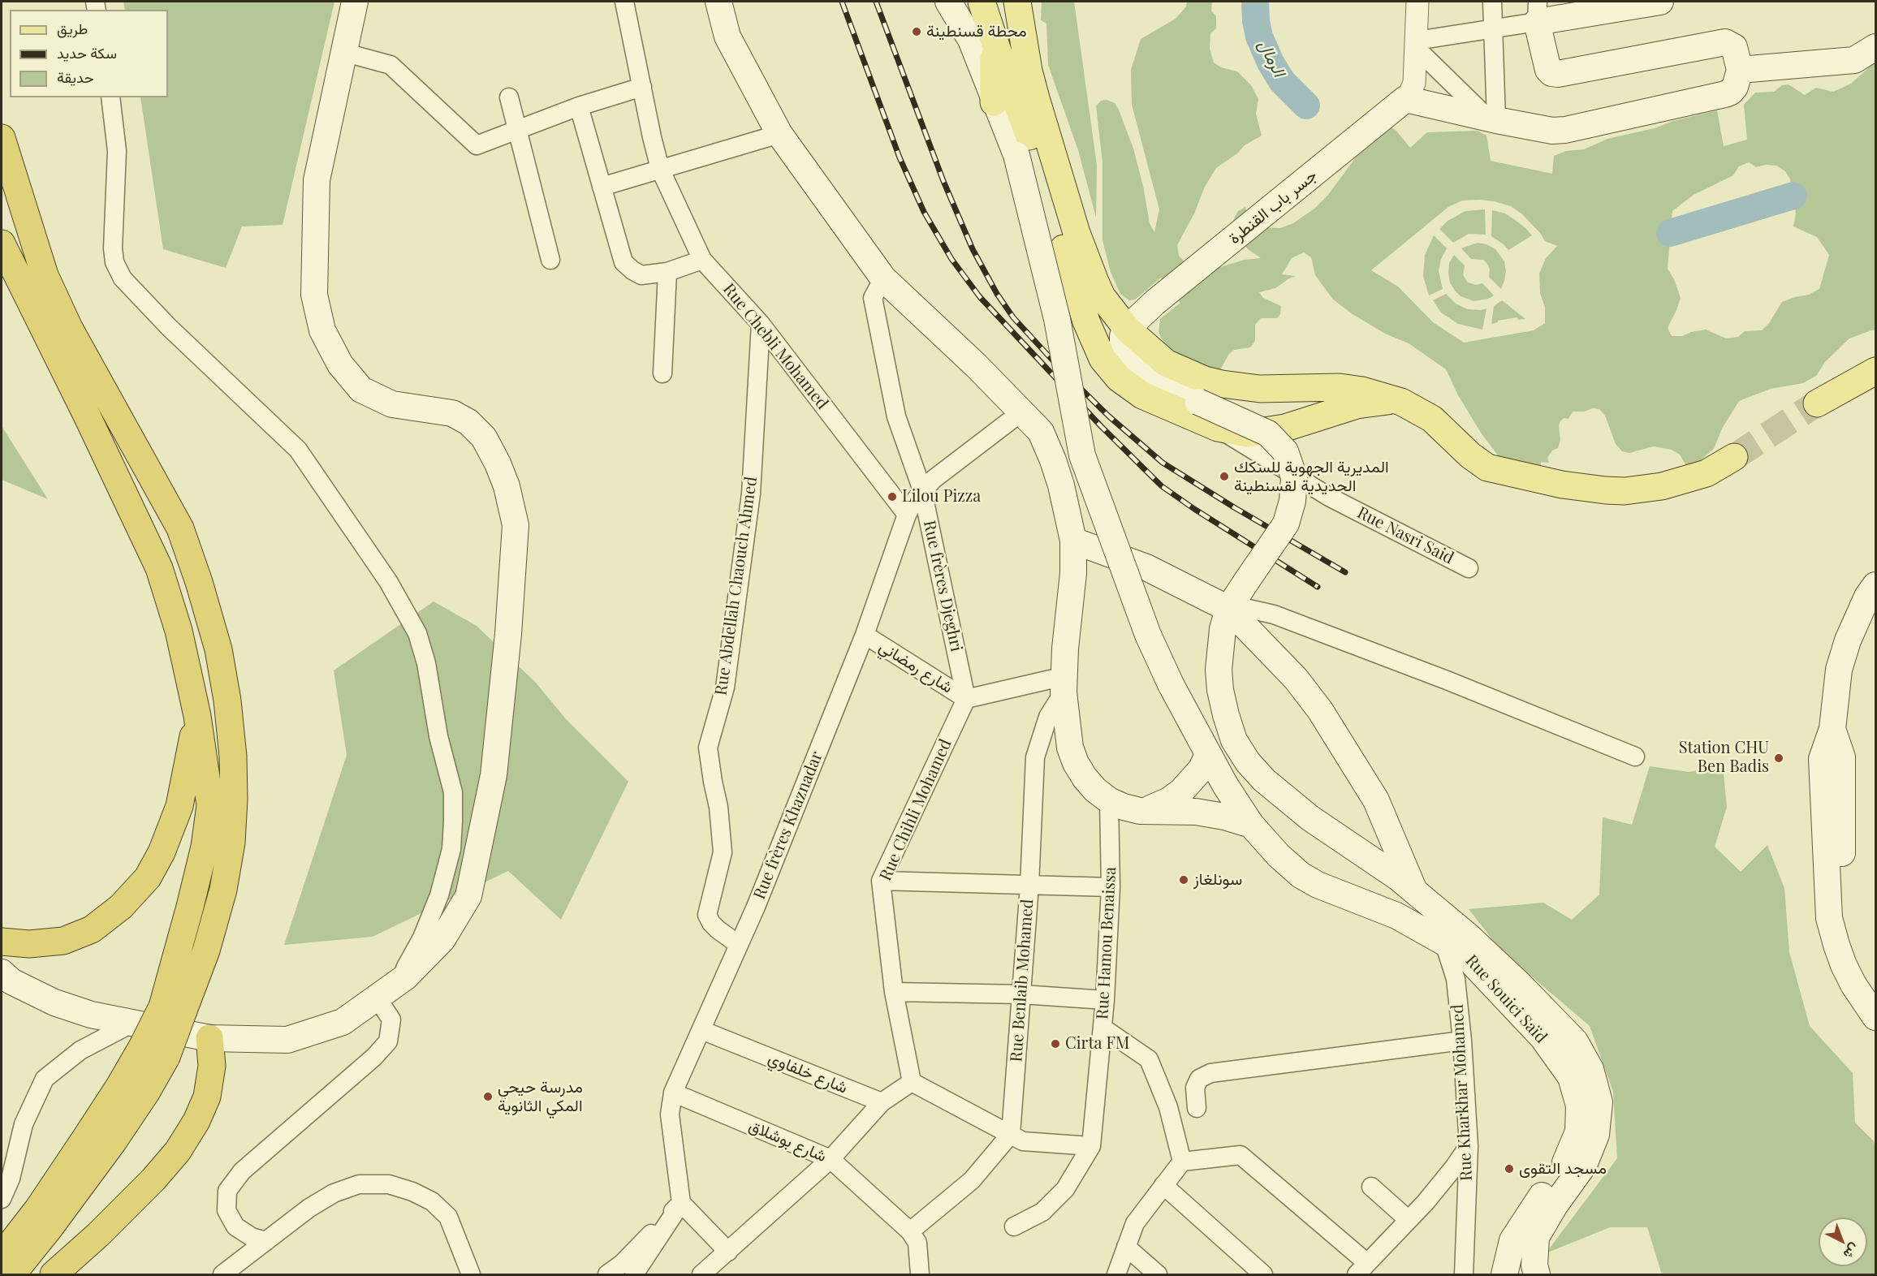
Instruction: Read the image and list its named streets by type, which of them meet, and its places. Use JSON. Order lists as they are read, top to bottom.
{
  "streets": {
    "main road": ["جسر باب القنطرة", "Rue Souici Saïd"],
    "street": [
      "Rue Chebli Mohamed",
      "Rue Nasri Said",
      "Rue Abdellah Chaouch Ahmed",
      "Rue frères Djeghri",
      "شارع رمضاني",
      "Rue Chihli Mohamed",
      "Rue frères Khaznadar",
      "Rue Hamou Benaissa",
      "Rue Benlaib Mohamed",
      "شارع خلفاوي",
      "Rue Kharkhar Mohamed",
      "شارع بوشلاق"
    ]
  },
  "crossings": [
    ["Rue Chebli Mohamed", "Rue Abdellah Chaouch Ahmed"],
    ["Rue Chebli Mohamed", "Rue frères Khaznadar"],
    ["Rue Abdellah Chaouch Ahmed", "Rue frères Khaznadar"],
    ["Rue frères Djeghri", "شارع رمضاني"],
    ["Rue frères Djeghri", "Rue Chihli Mohamed"],
    ["Rue frères Djeghri", "Rue frères Khaznadar"],
    ["شارع رمضاني", "Rue Chihli Mohamed"],
    ["شارع رمضاني", "Rue frères Khaznadar"],
    ["Rue frères Khaznadar", "شارع خلفاوي"],
    ["Rue frères Khaznadar", "شارع بوشلاق"],
    ["Rue Souici Saïd", "Rue Kharkhar Mohamed"]
  ],
  "water": ["الرمال"],
  "places": [
    "محطة قسنطينة",
    "المديرية الجهوية للسكك الحديدية لقسنطينة",
    "Lilou Pizza",
    "Station CHU Ben Badis",
    "سونلغاز",
    "Cirta FM",
    "مدرسة حيحي المكي الثانوية",
    "مسجد التقوى"
  ],
  "legend": ["طريق", "سكة حديد", "حديقة"],
  "north": "bottom right"
}
